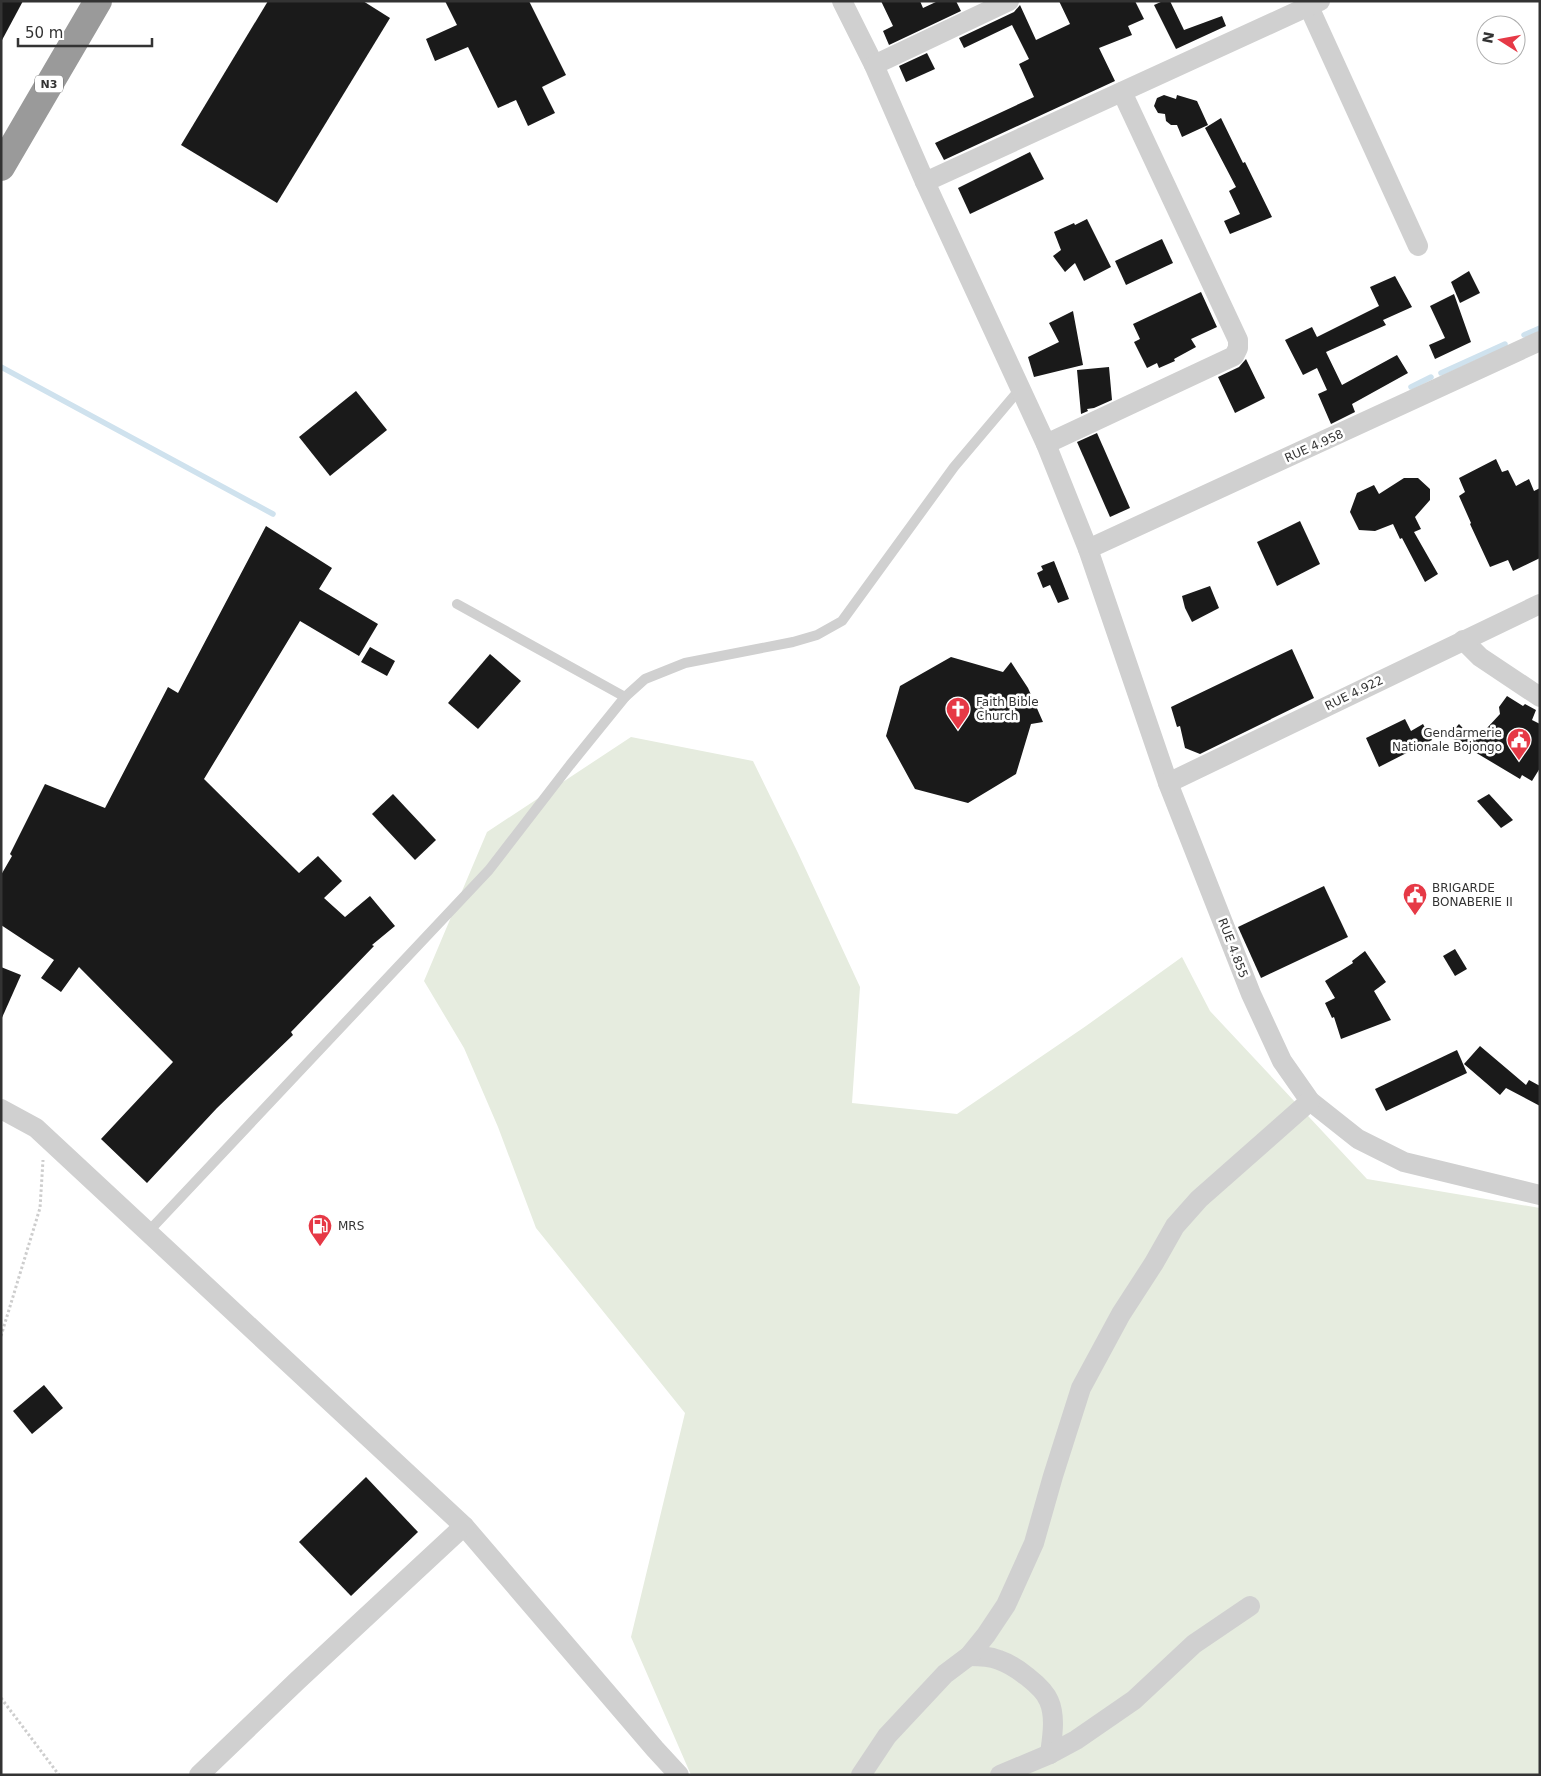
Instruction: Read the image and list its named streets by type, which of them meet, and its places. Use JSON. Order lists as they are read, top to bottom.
{
  "streets": {
    "highway": ["N3"],
    "street": ["RUE 4.958", "RUE 4.922", "RUE 4.855"]
  },
  "crossings": [
    ["RUE 4.958", "RUE 4.855"],
    ["RUE 4.922", "RUE 4.855"]
  ],
  "places": {
    "church": ["Faith Bible Church"],
    "public building": ["Gendarmerie Nationale Bojongo", "BRIGARDE BONABERIE II"],
    "fuel station": ["MRS"]
  },
  "scale_bar": "50 m",
  "north": "left"
}
